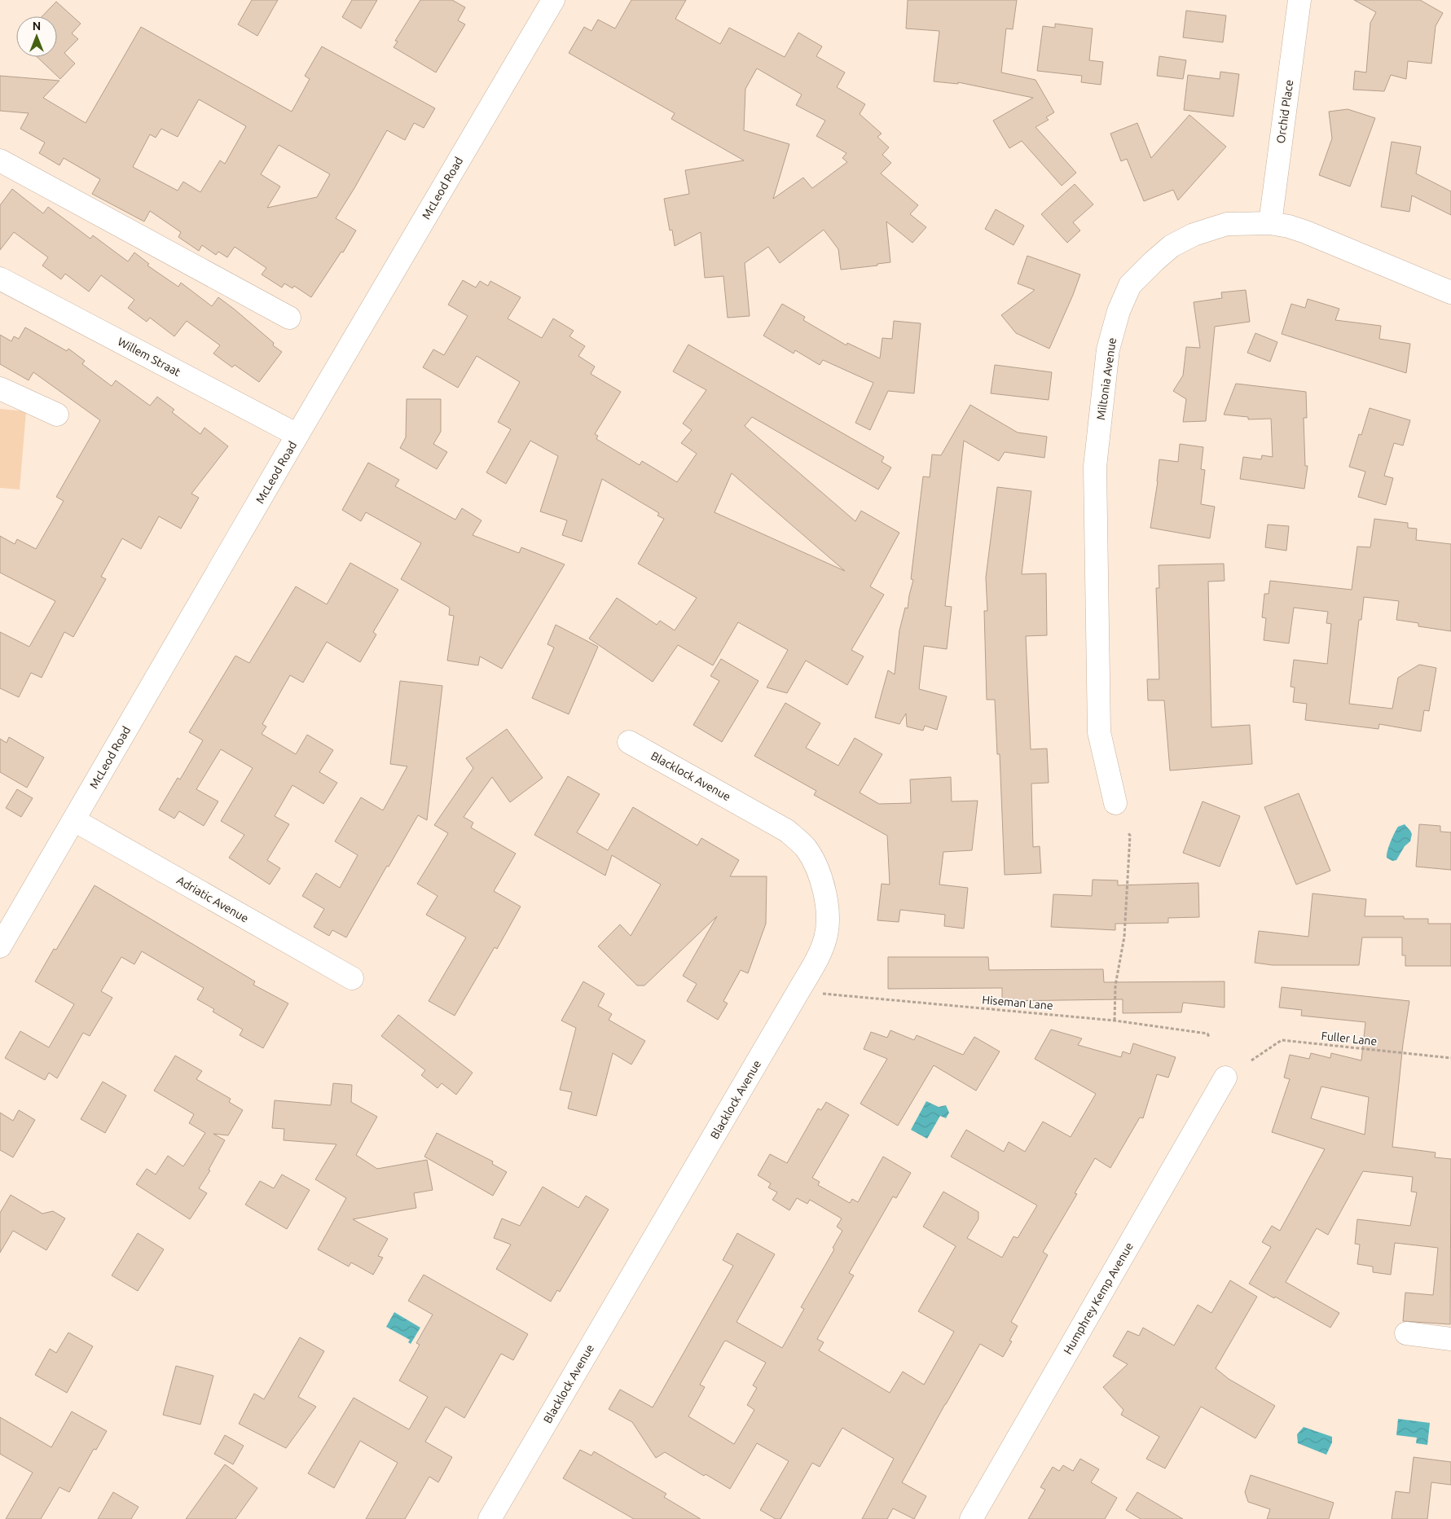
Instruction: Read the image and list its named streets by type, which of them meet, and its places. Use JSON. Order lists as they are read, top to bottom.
{
  "streets": {
    "street": [
      "Orchid Place",
      "McLeod Road",
      "Willem Straat",
      "Miltonia Avenue",
      "Blacklock Avenue",
      "Adriatic Avenue",
      "Humphrey Kemp Avenue"
    ],
    "path": ["Hiseman Lane", "Fuller Lane"]
  },
  "crossings": [
    ["Orchid Place", "Miltonia Avenue"],
    ["McLeod Road", "Willem Straat"],
    ["McLeod Road", "Adriatic Avenue"]
  ],
  "north": "top"
}
